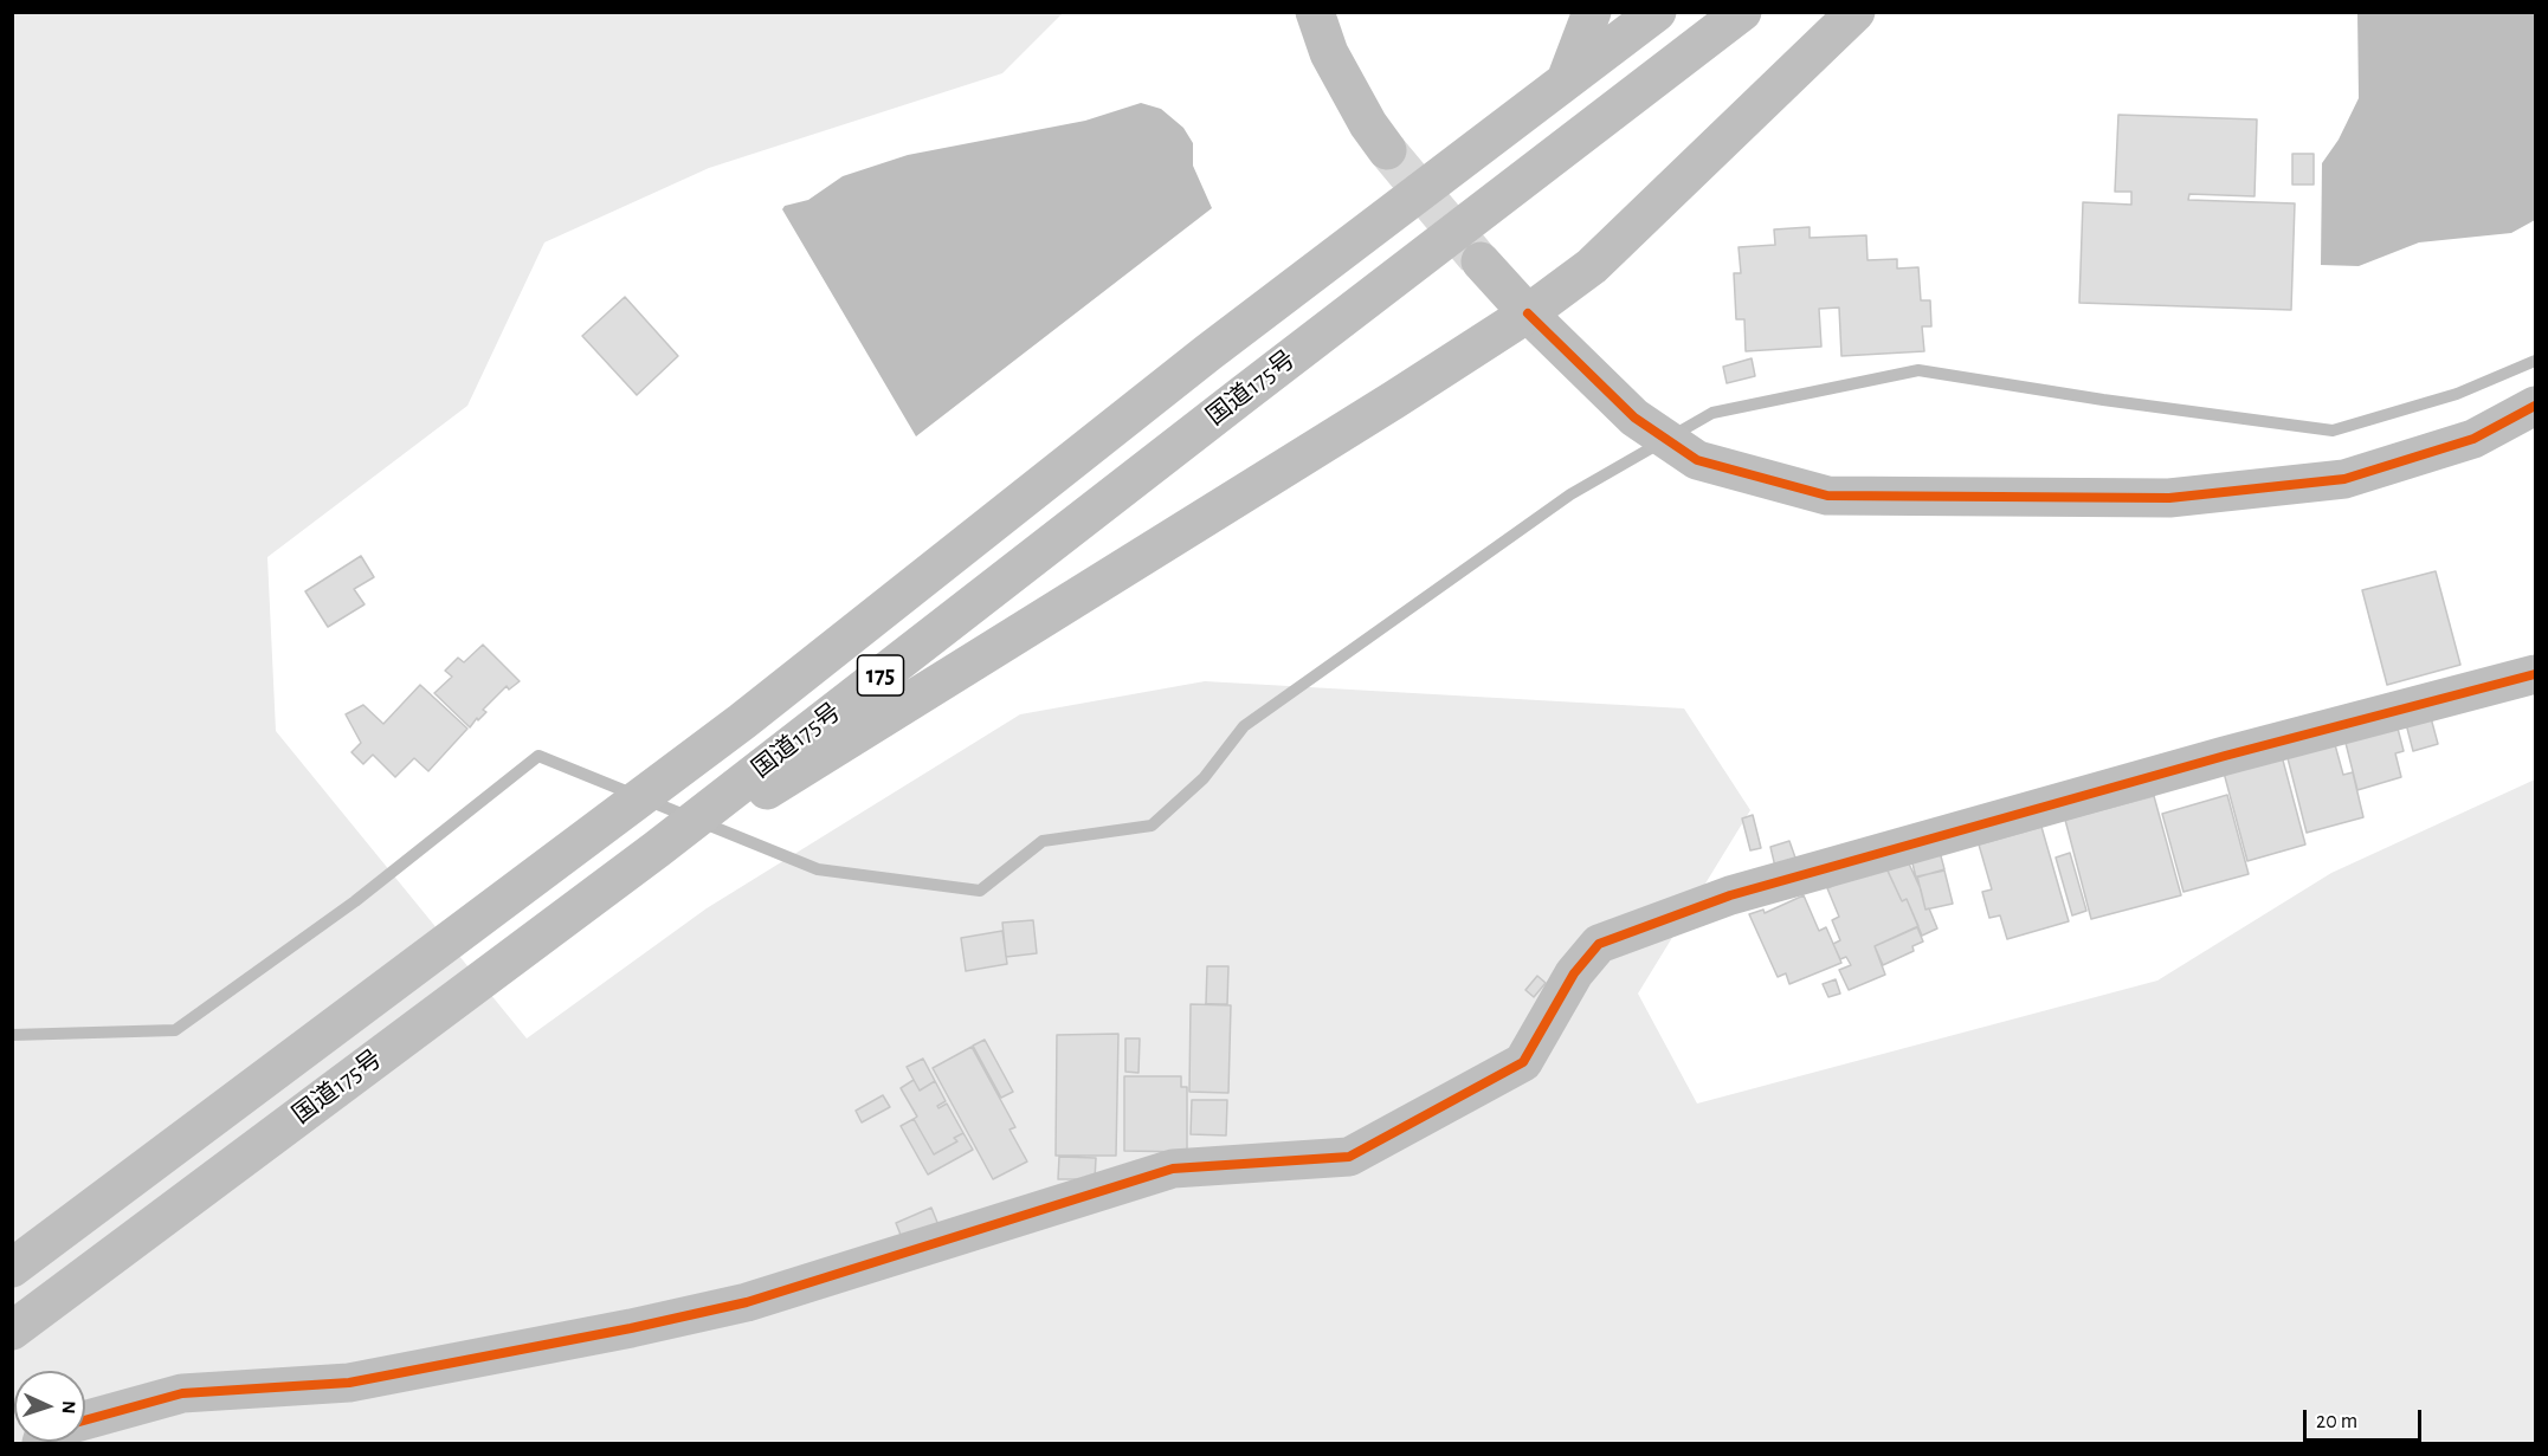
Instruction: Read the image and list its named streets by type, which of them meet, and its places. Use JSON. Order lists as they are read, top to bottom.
{
  "streets": {
    "main road": ["国道175号", "175"]
  },
  "scale_bar": "20 m",
  "north": "right"
}
